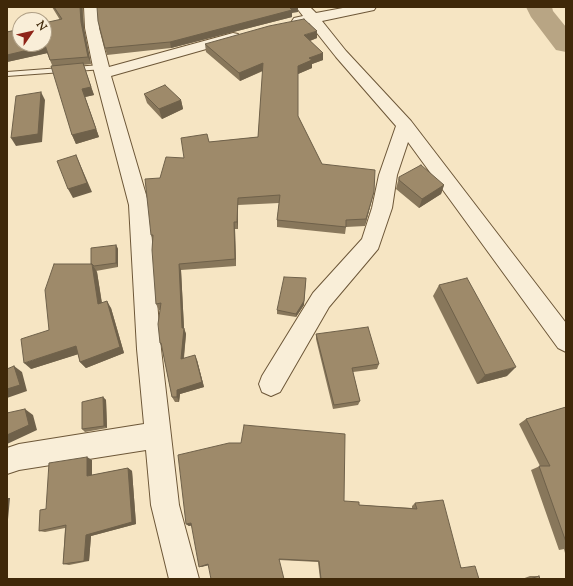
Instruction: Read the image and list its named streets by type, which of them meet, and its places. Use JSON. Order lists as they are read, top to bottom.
{
  "north": "top right"
}
